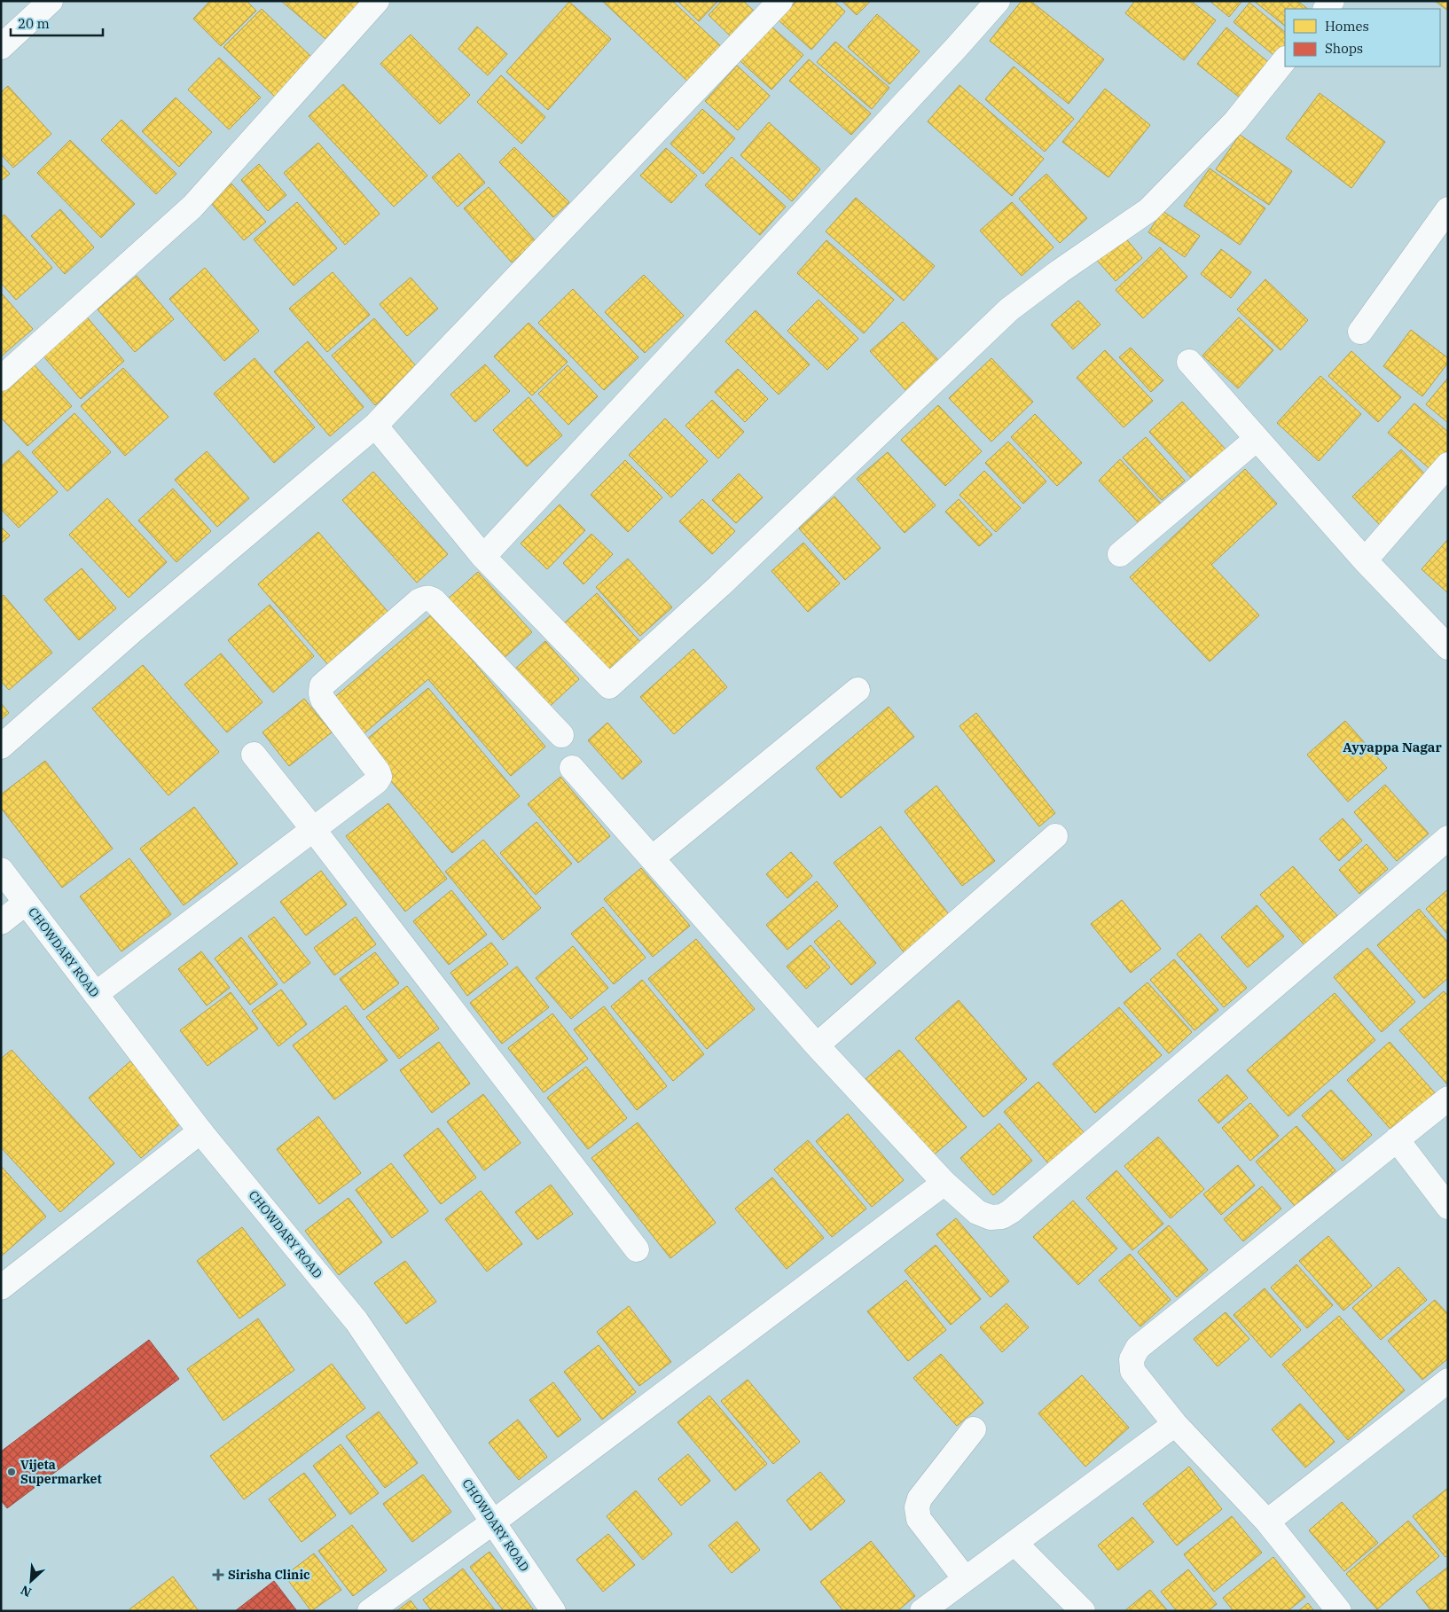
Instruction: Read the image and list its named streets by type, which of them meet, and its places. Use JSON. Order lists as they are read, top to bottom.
{
  "streets": {
    "street": ["CHOWDARY ROAD"]
  },
  "districts": ["Ayyappa Nagar"],
  "places": {
    "other": ["Vijeta Supermarket"],
    "health": ["Sirisha Clinic"]
  },
  "legend": ["Homes", "Shops"],
  "scale_bar": "20 m",
  "north": "bottom left"
}
